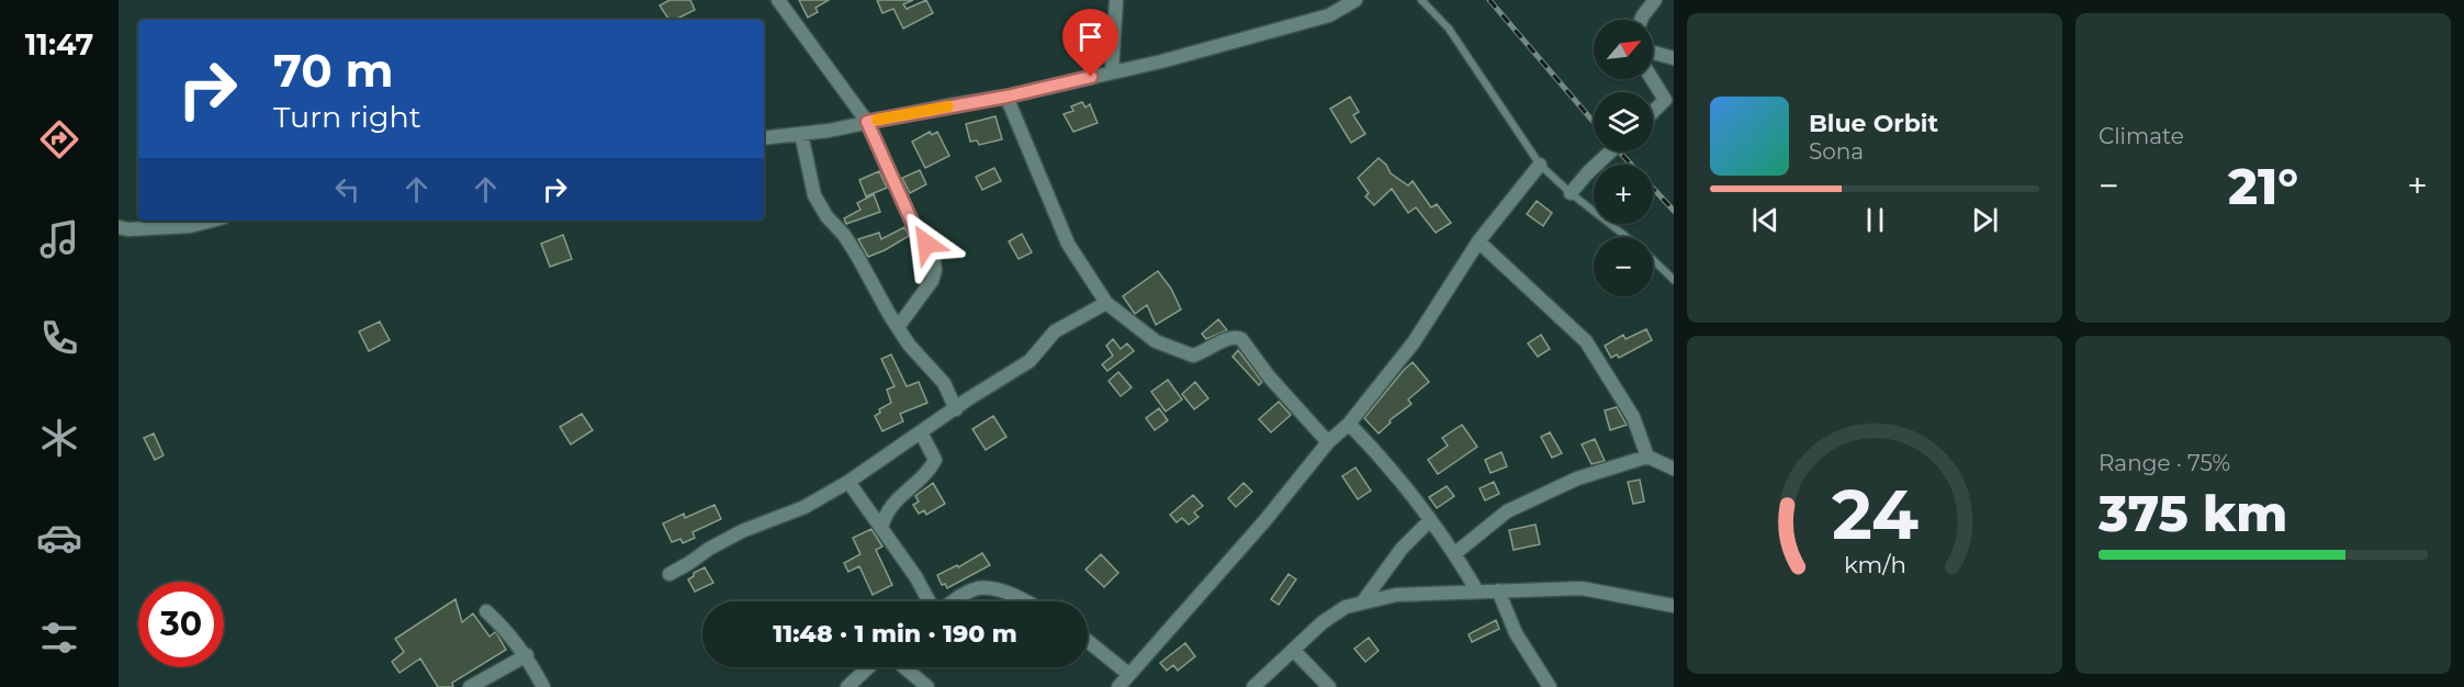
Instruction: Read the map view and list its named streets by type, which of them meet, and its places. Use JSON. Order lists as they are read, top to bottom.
{
  "north": "top right",
  "page": {
    "tabs": "11:47",
    "tile": [
      "Climate",
      ["Range · 75%", "375 km"]
    ],
    "map_buttons": ["+", "−"],
    "turn": ["70 m", "Turn right"],
    "song": ["Blue Orbit", "Sona"],
    "heat": ["−", "21°", "+"],
    "limit": "30",
    "trip": "11:48 · 1 min · 190 m",
    "gauge": ["24", "km/h"]
  }
}
